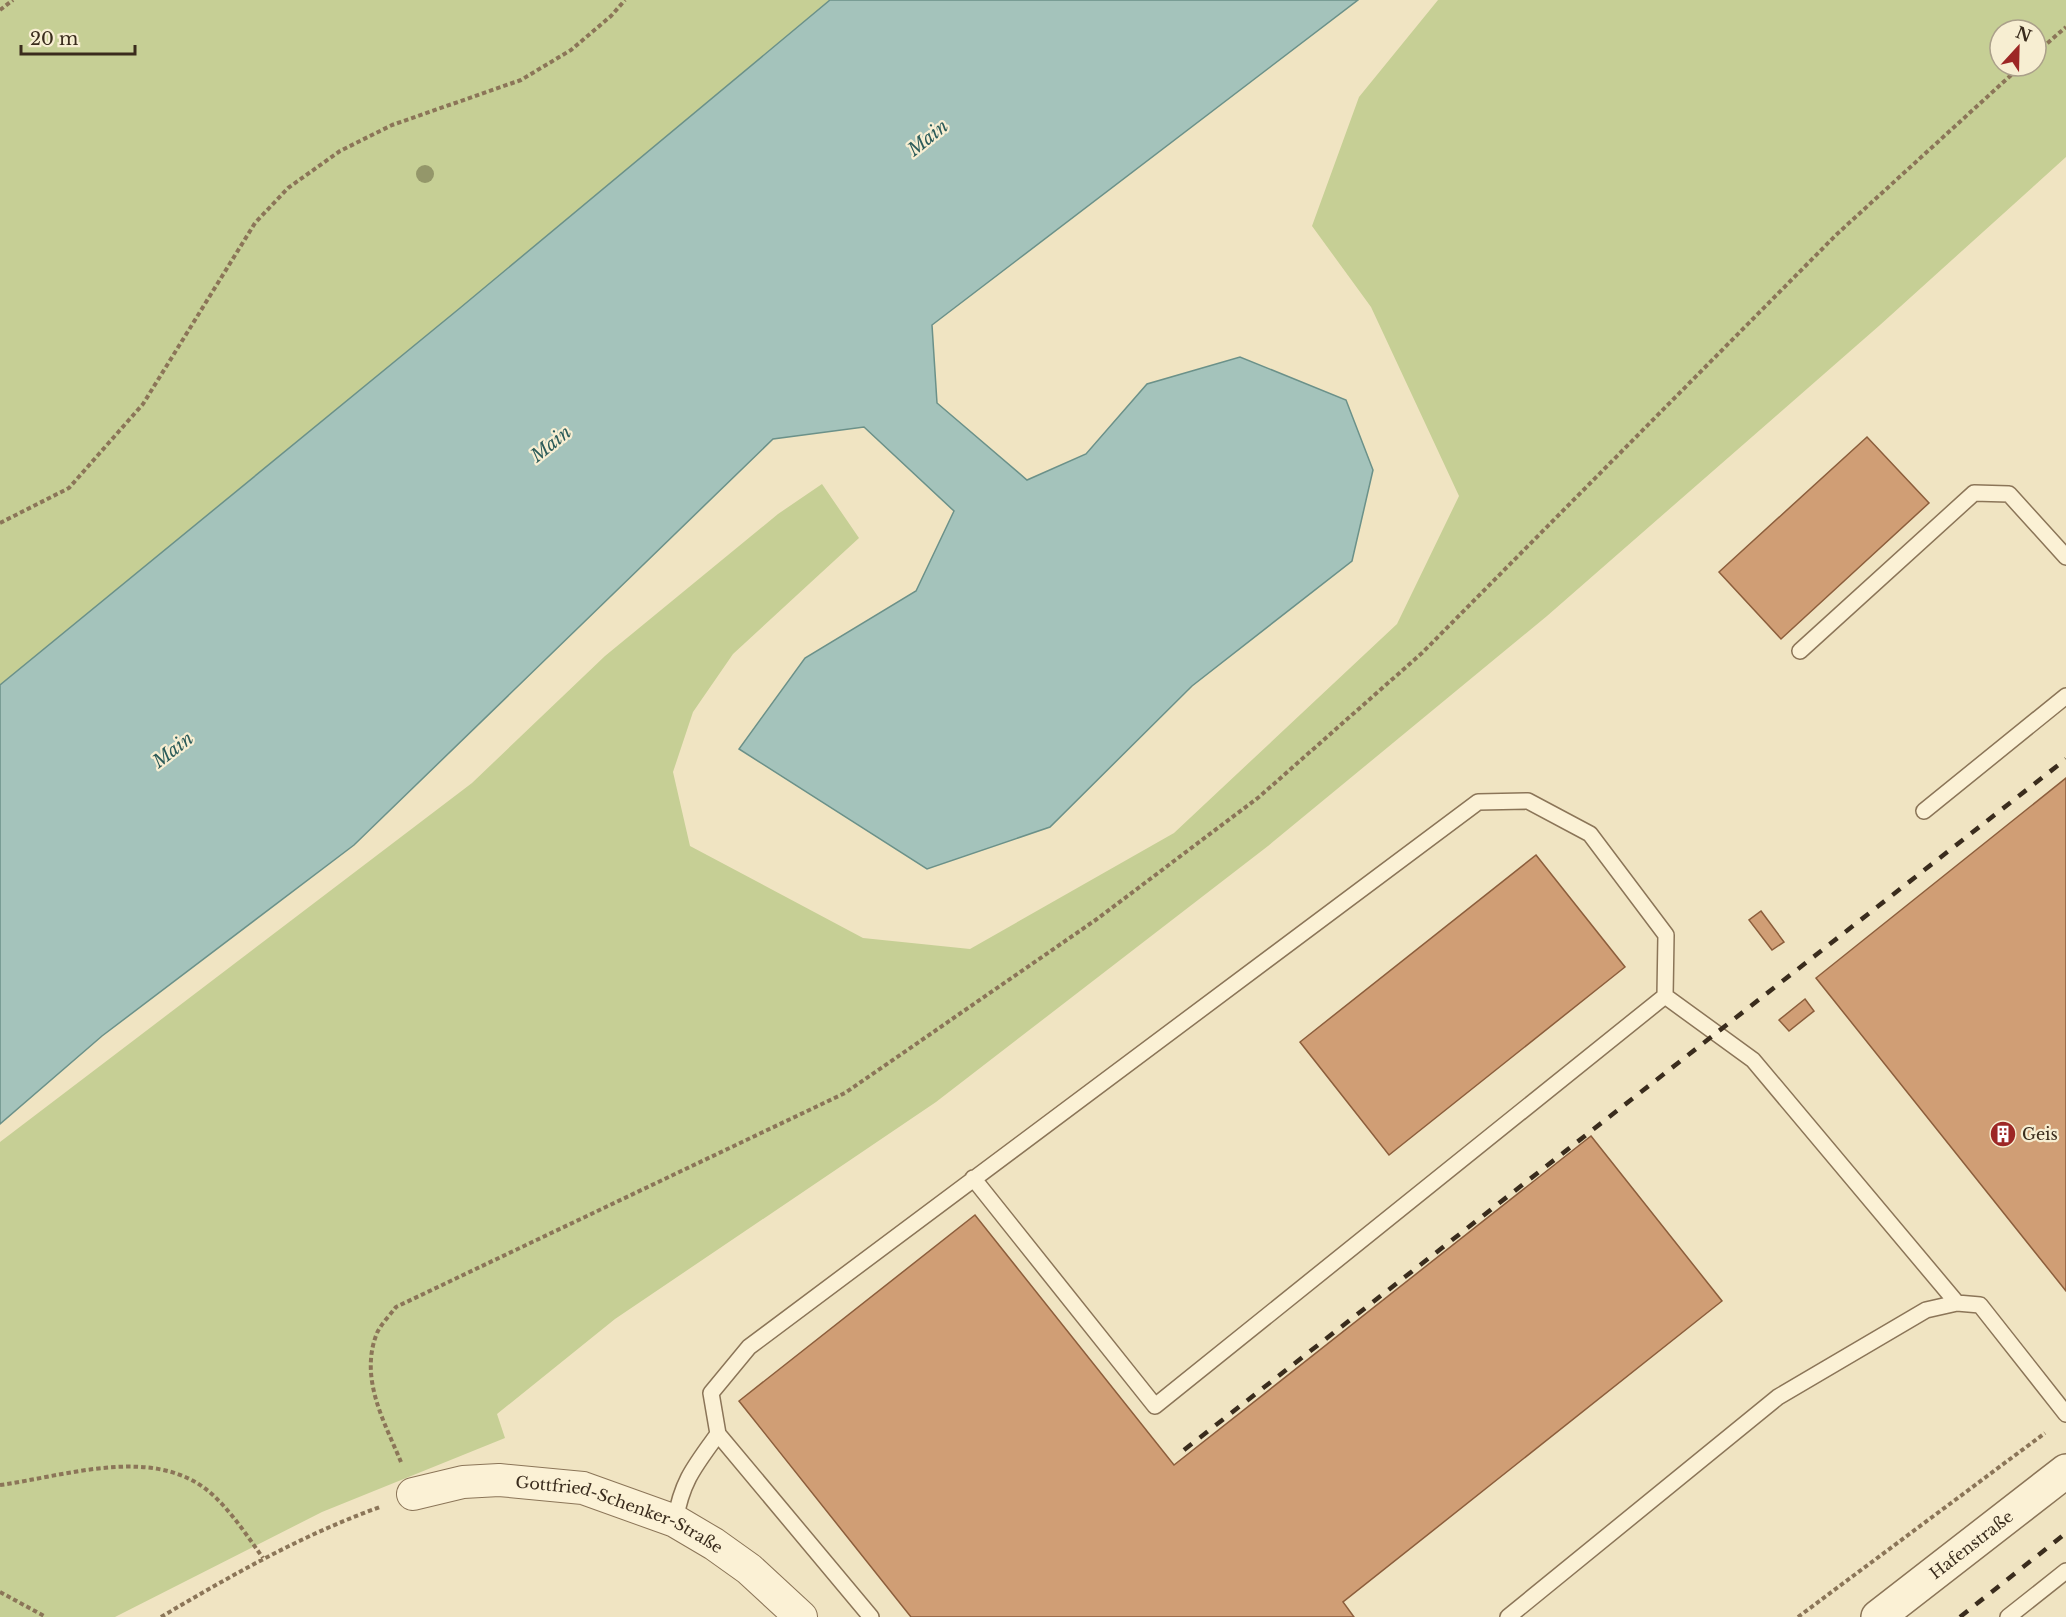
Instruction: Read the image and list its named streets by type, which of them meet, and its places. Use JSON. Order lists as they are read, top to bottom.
{
  "streets": {
    "street": ["Gottfried-Schenker-Straße", "Hafenstraße"]
  },
  "water": ["Main"],
  "places": {
    "building": ["Geis"]
  },
  "scale_bar": "20 m",
  "north": "top"
}
